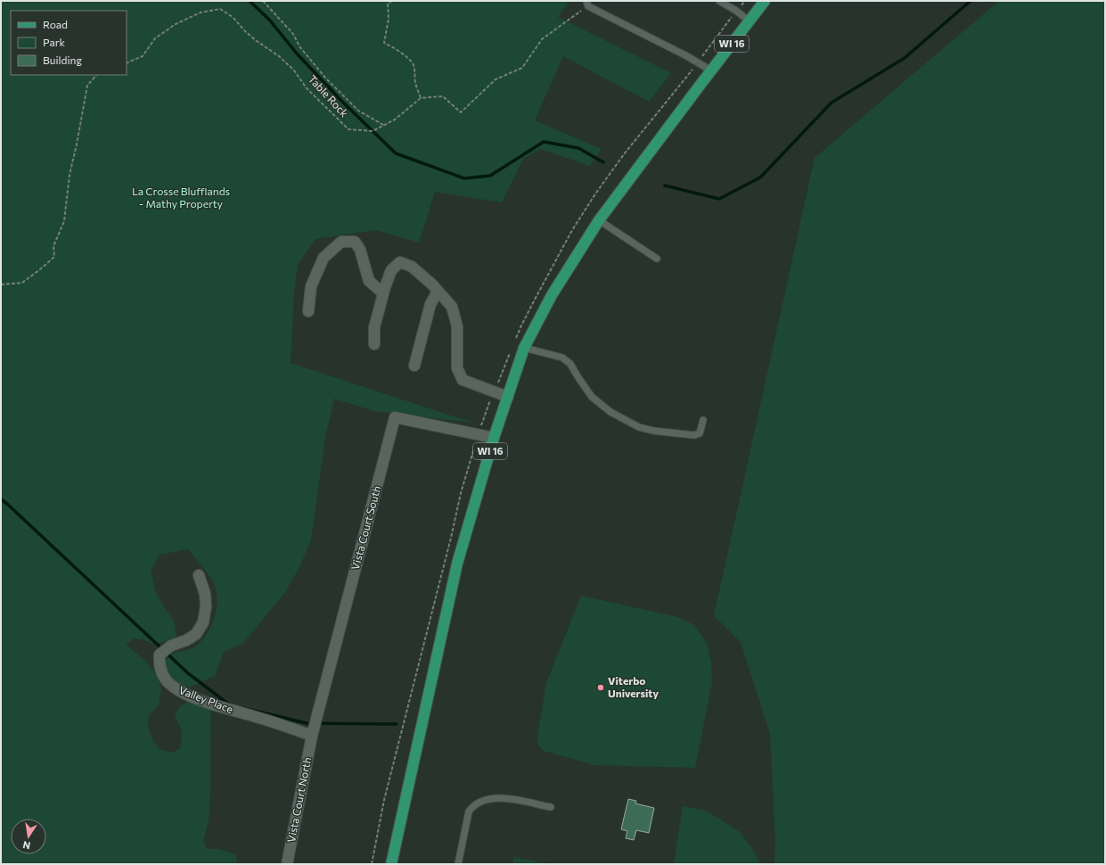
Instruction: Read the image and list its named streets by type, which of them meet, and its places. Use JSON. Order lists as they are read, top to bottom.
{
  "streets": {
    "main road": ["WI 16"],
    "street": ["Vista Court South", "Valley Place", "Vista Court North"],
    "path": ["Table Rock"]
  },
  "crossings": [
    ["WI 16", "Vista Court South"],
    ["Vista Court South", "Valley Place"],
    ["Vista Court South", "Vista Court North"],
    ["Valley Place", "Vista Court North"]
  ],
  "parks": ["La Crosse Blufflands - Mathy Property"],
  "places": ["Viterbo University"],
  "legend": ["Road", "Park", "Building"],
  "north": "bottom"
}
